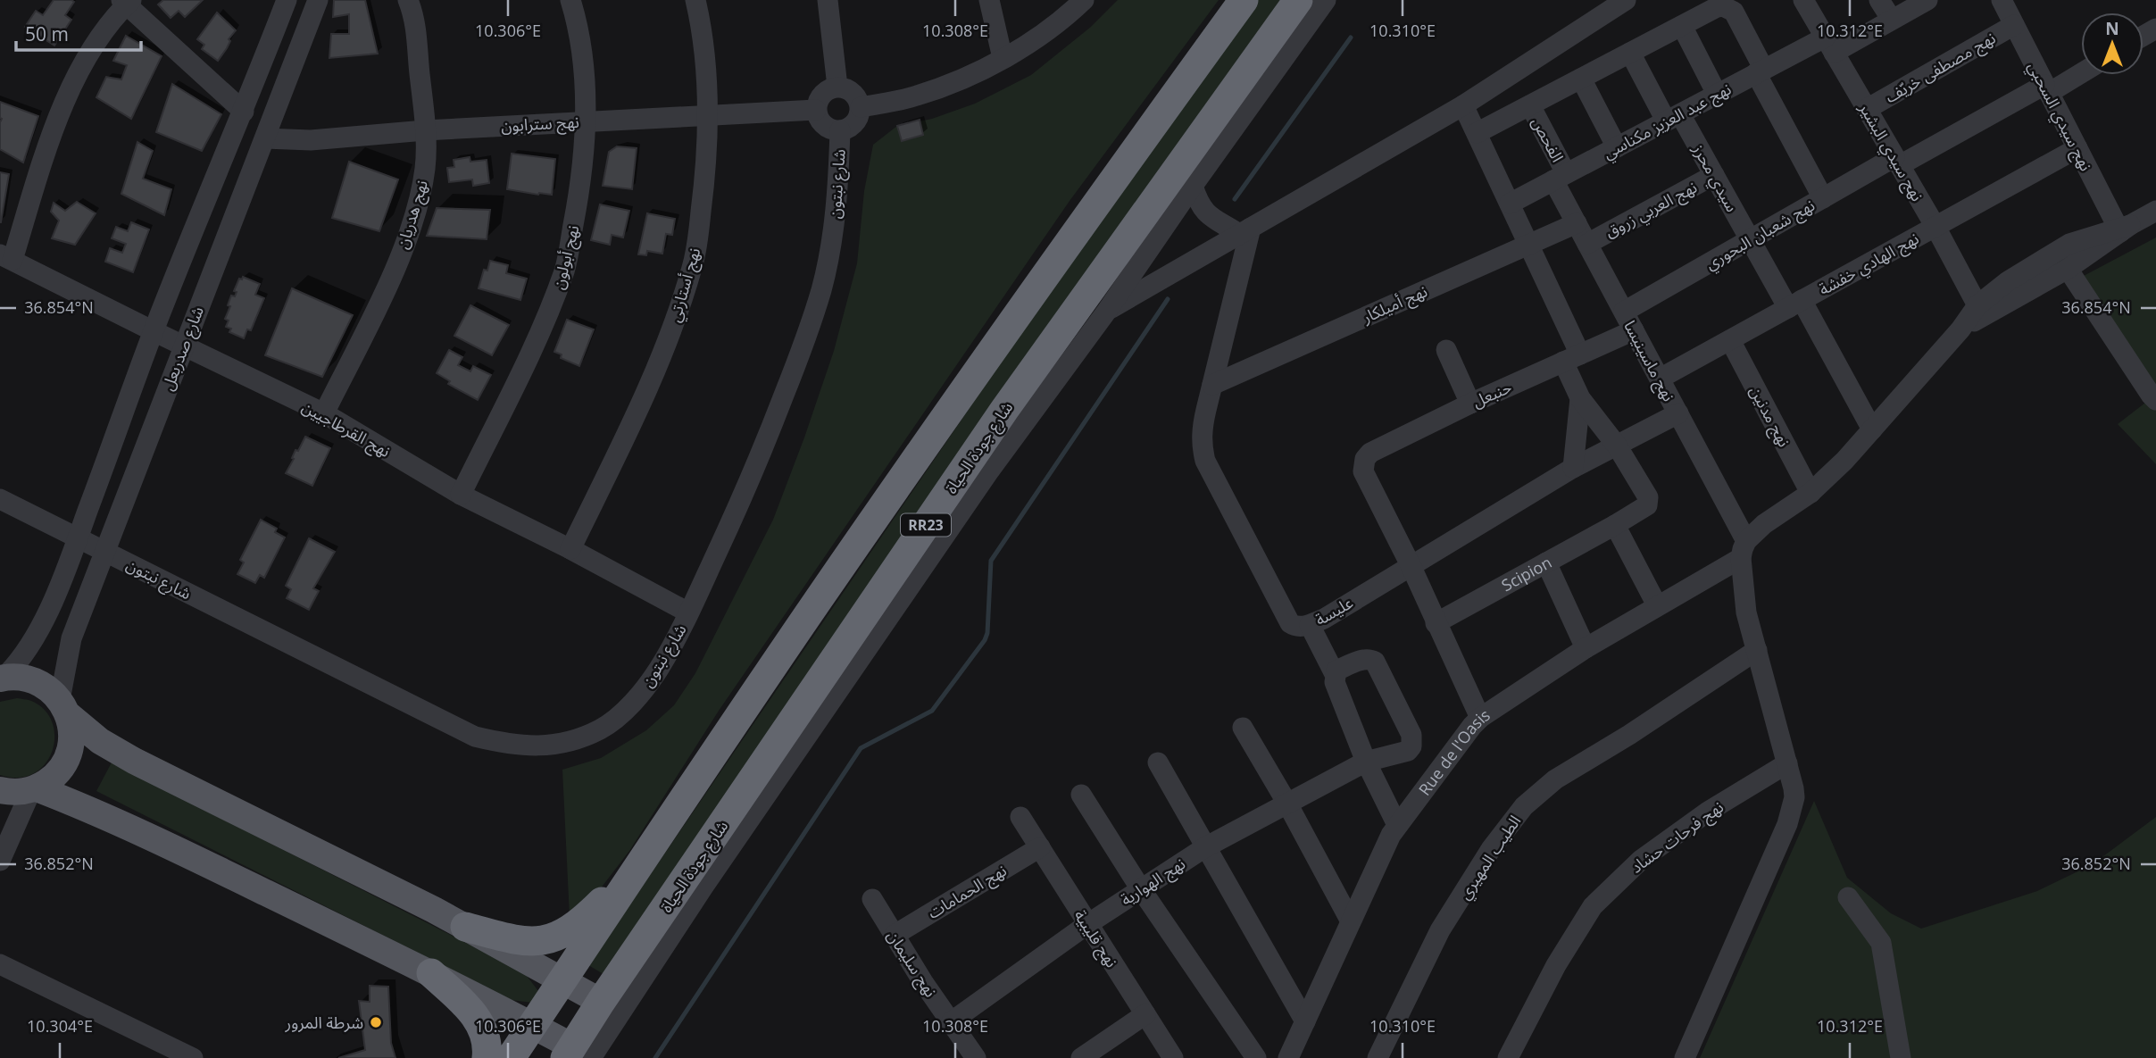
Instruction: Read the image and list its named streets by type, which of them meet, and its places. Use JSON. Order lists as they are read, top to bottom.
{
  "streets": {
    "highway": ["شارع جودة الحياة", "RR23"],
    "street": [
      "نهج مصطفى خريّف",
      "نهج سيدي السحبي",
      "نهج عبد العزيز مكناسي",
      "نهج سترابون",
      "الفحص",
      "نهج سيدي البشير",
      "سيدي محرز",
      "شارع نبتون",
      "نهج العربي زروق",
      "نهج هدريان",
      "نهج شعبان البحوري",
      "نهج أبولون",
      "نهج الهادي خفشة",
      "نهج أستارتي",
      "نهج أميلكار",
      "شارع صدربعل",
      "نهج ماسينيسا",
      "حنبعل",
      "نهج مدنين",
      "نهج القرطاجيين",
      "Scipion",
      "عليسة",
      "Rue de l'Oasis",
      "نهج فرحات حشاد",
      "الطيب المهيري",
      "نهج الهوارية",
      "نهج الحمامات",
      "نهج قليبية",
      "نهج سليمان"
    ]
  },
  "crossings": [
    ["نهج مصطفى خريّف", "نهج سيدي السحبي"],
    ["نهج مصطفى خريّف", "نهج سيدي البشير"],
    ["نهج سيدي السحبي", "نهج شعبان البحوري"],
    ["نهج سيدي السحبي", "نهج الهادي خفشة"],
    ["نهج عبد العزيز مكناسي", "الفحص"],
    ["نهج عبد العزيز مكناسي", "نهج سيدي البشير"],
    ["نهج عبد العزيز مكناسي", "سيدي محرز"],
    ["نهج عبد العزيز مكناسي", "نهج ماسينيسا"],
    ["نهج عبد العزيز مكناسي", "Scipion"],
    ["نهج سترابون", "شارع نبتون"],
    ["نهج سترابون", "نهج هدريان"],
    ["نهج سترابون", "نهج أبولون"],
    ["نهج سترابون", "نهج أستارتي"],
    ["نهج سترابون", "شارع صدربعل"],
    ["الفحص", "نهج ماسينيسا"],
    ["نهج سيدي البشير", "نهج شعبان البحوري"],
    ["نهج سيدي البشير", "نهج الهادي خفشة"],
    ["سيدي محرز", "نهج العربي زروق"],
    ["سيدي محرز", "نهج شعبان البحوري"],
    ["سيدي محرز", "نهج الهادي خفشة"],
    ["سيدي محرز", "Rue de l'Oasis"],
    ["شارع نبتون", "شارع صدربعل"],
    ["شارع نبتون", "نهج القرطاجيين"],
    ["نهج العربي زروق", "نهج ماسينيسا"],
    ["نهج هدريان", "نهج القرطاجيين"],
    ["نهج شعبان البحوري", "نهج ماسينيسا"],
    ["نهج أبولون", "نهج القرطاجيين"],
    ["نهج الهادي خفشة", "نهج ماسينيسا"],
    ["نهج الهادي خفشة", "نهج مدنين"],
    ["نهج أستارتي", "نهج القرطاجيين"],
    ["نهج أميلكار", "نهج ماسينيسا"],
    ["نهج أميلكار", "Scipion"],
    ["نهج أميلكار", "عليسة"],
    ["شارع صدربعل", "نهج القرطاجيين"],
    ["نهج ماسينيسا", "حنبعل"],
    ["نهج ماسينيسا", "عليسة"],
    ["نهج ماسينيسا", "Rue de l'Oasis"],
    ["حنبعل", "Scipion"],
    ["حنبعل", "عليسة"],
    ["نهج مدنين", "Rue de l'Oasis"],
    ["Scipion", "عليسة"],
    ["نهج الهوارية", "نهج قليبية"],
    ["نهج الهوارية", "نهج سليمان"],
    ["نهج الحمامات", "نهج قليبية"],
    ["نهج الحمامات", "نهج سليمان"]
  ],
  "places": ["شرطة المرور"],
  "scale_bar": "50 m",
  "north": "top",
  "coordinates": [
    "10.306°E",
    "10.308°E",
    "10.310°E",
    "10.312°E",
    "36.854°N",
    "36.852°N",
    "10.304°E"
  ]
}
